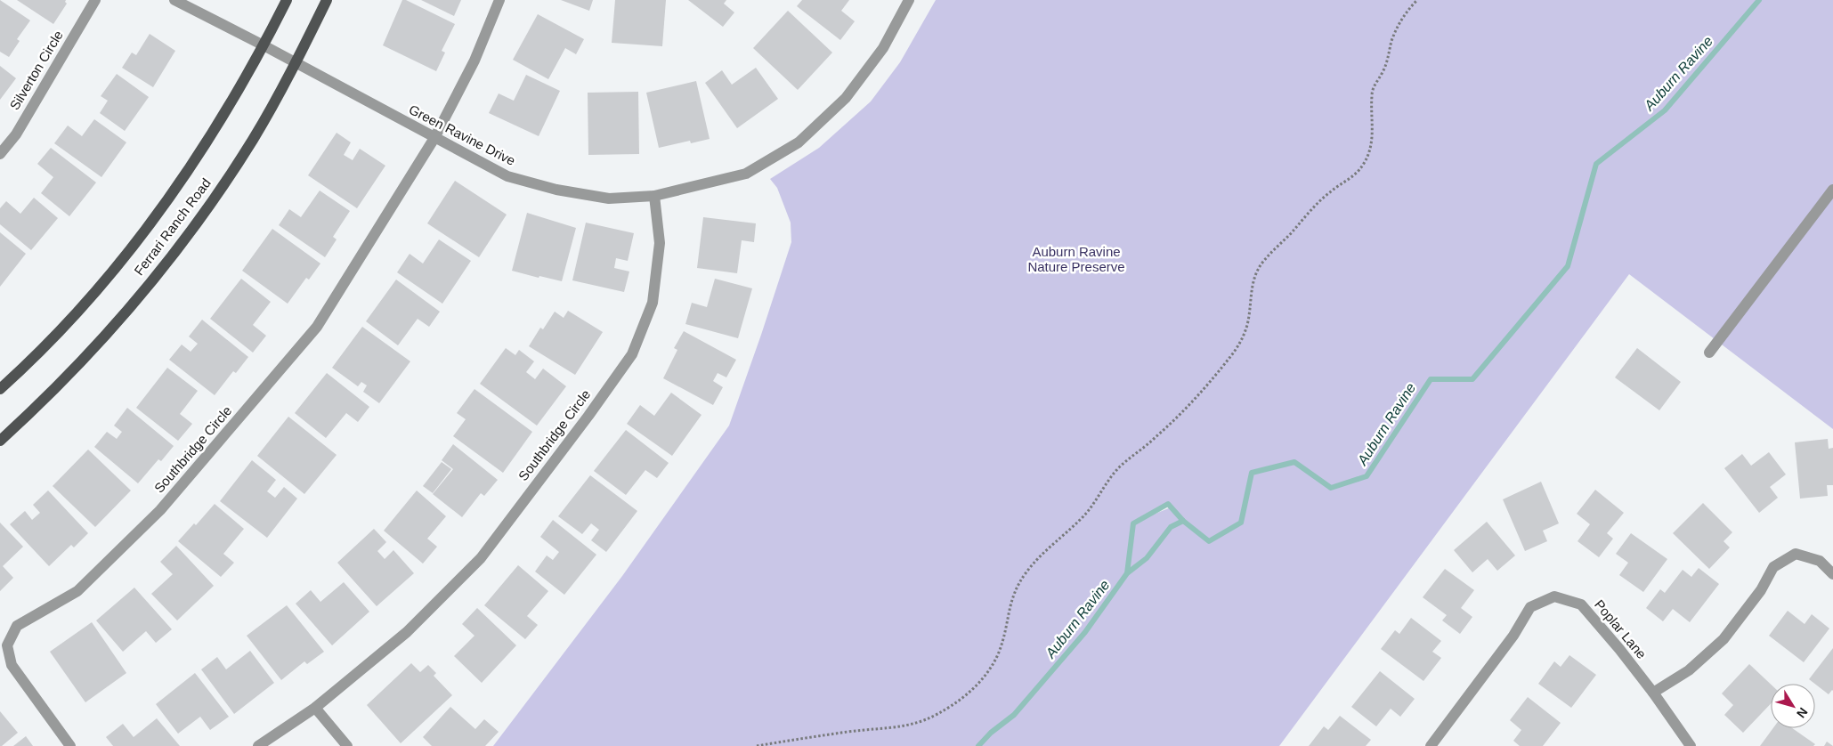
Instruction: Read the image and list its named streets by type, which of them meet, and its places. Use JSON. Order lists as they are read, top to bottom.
{
  "streets": {
    "main road": ["Ferrari Ranch Road"],
    "street": [
      "Silverton Circle",
      "Green Ravine Drive",
      "Southbridge Circle",
      "Poplar Lane"
    ]
  },
  "crossings": [
    ["Green Ravine Drive", "Ferrari Ranch Road"],
    ["Green Ravine Drive", "Southbridge Circle"]
  ],
  "water": ["Auburn Ravine"],
  "parks": ["Auburn Ravine Nature Preserve"],
  "north": "bottom right"
}
